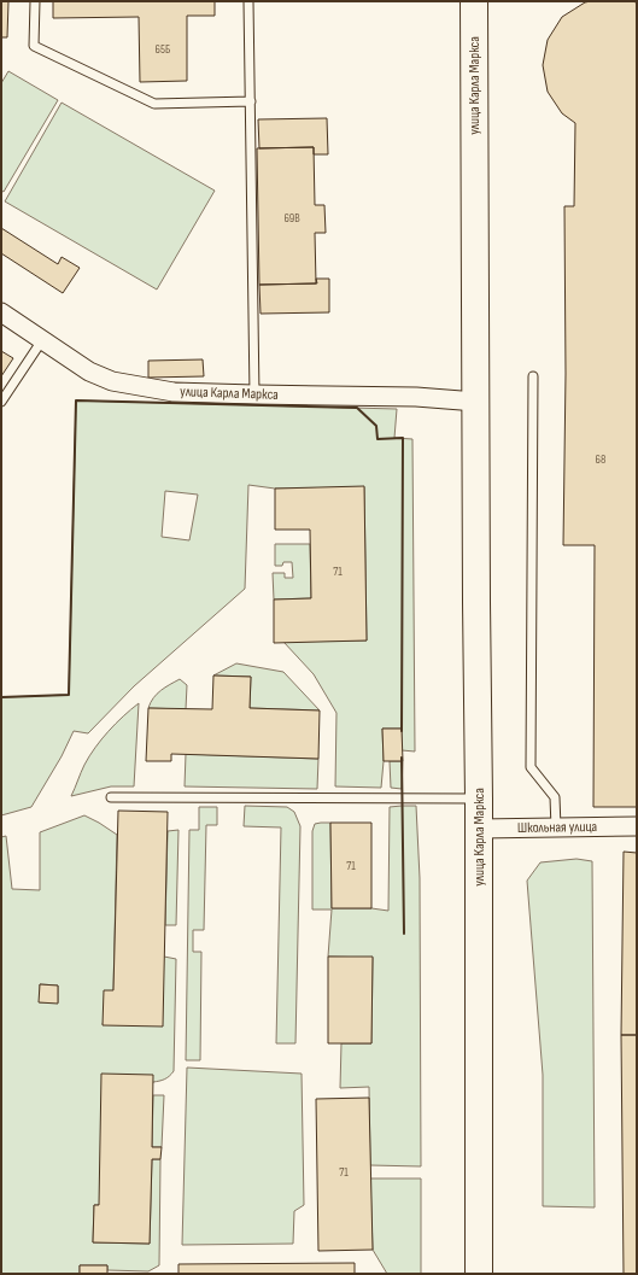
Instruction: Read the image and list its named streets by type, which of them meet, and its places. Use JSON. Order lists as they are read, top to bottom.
{
  "streets": {
    "main road": ["улица Карла Маркса"],
    "street": ["Школьная улица"]
  },
  "crossings": [
    ["улица Карла Маркса", "Школьная улица"]
  ],
  "house_numbers": [
    "65Б",
    "69В",
    "68",
    "71",
    "71",
    "71"
  ]
}
